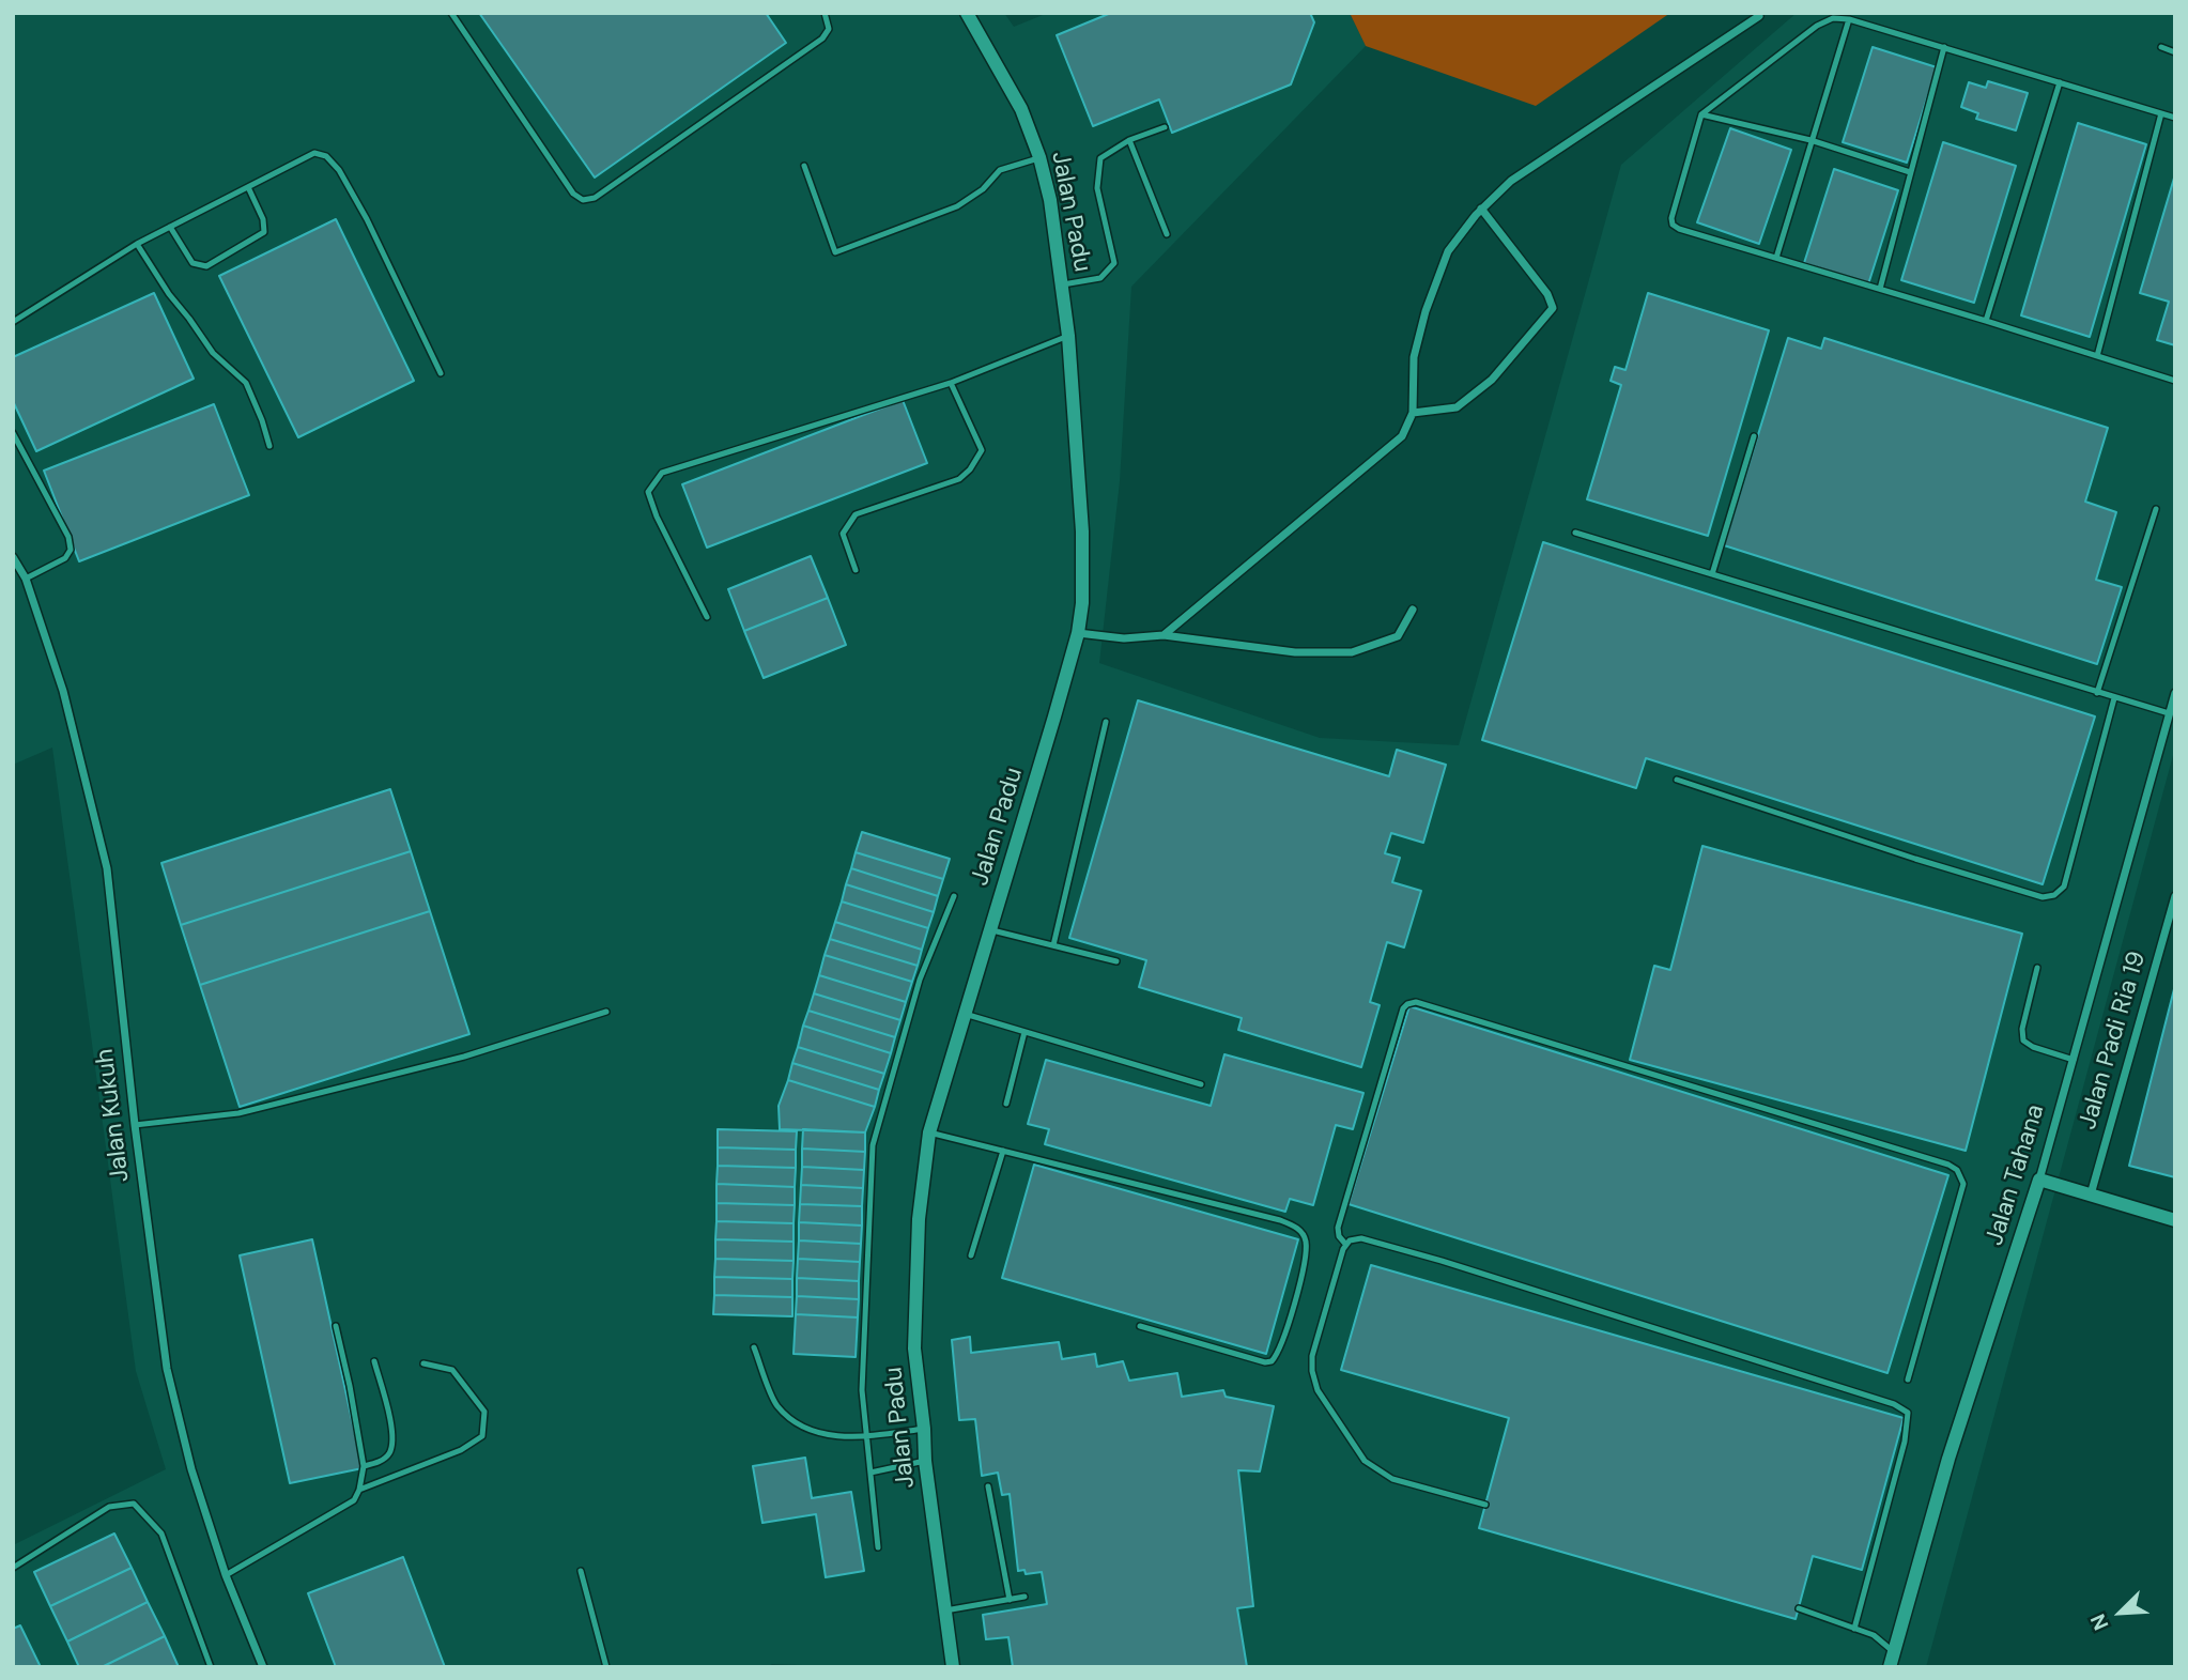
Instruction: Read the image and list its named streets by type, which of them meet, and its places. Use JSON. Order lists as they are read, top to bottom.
{
  "streets": {
    "street": [
      "Jalan Padu",
      "Jalan Padi Ria 19",
      "Jalan Kukuh",
      "Jalan Tahana"
    ]
  },
  "north": "bottom left"
}
